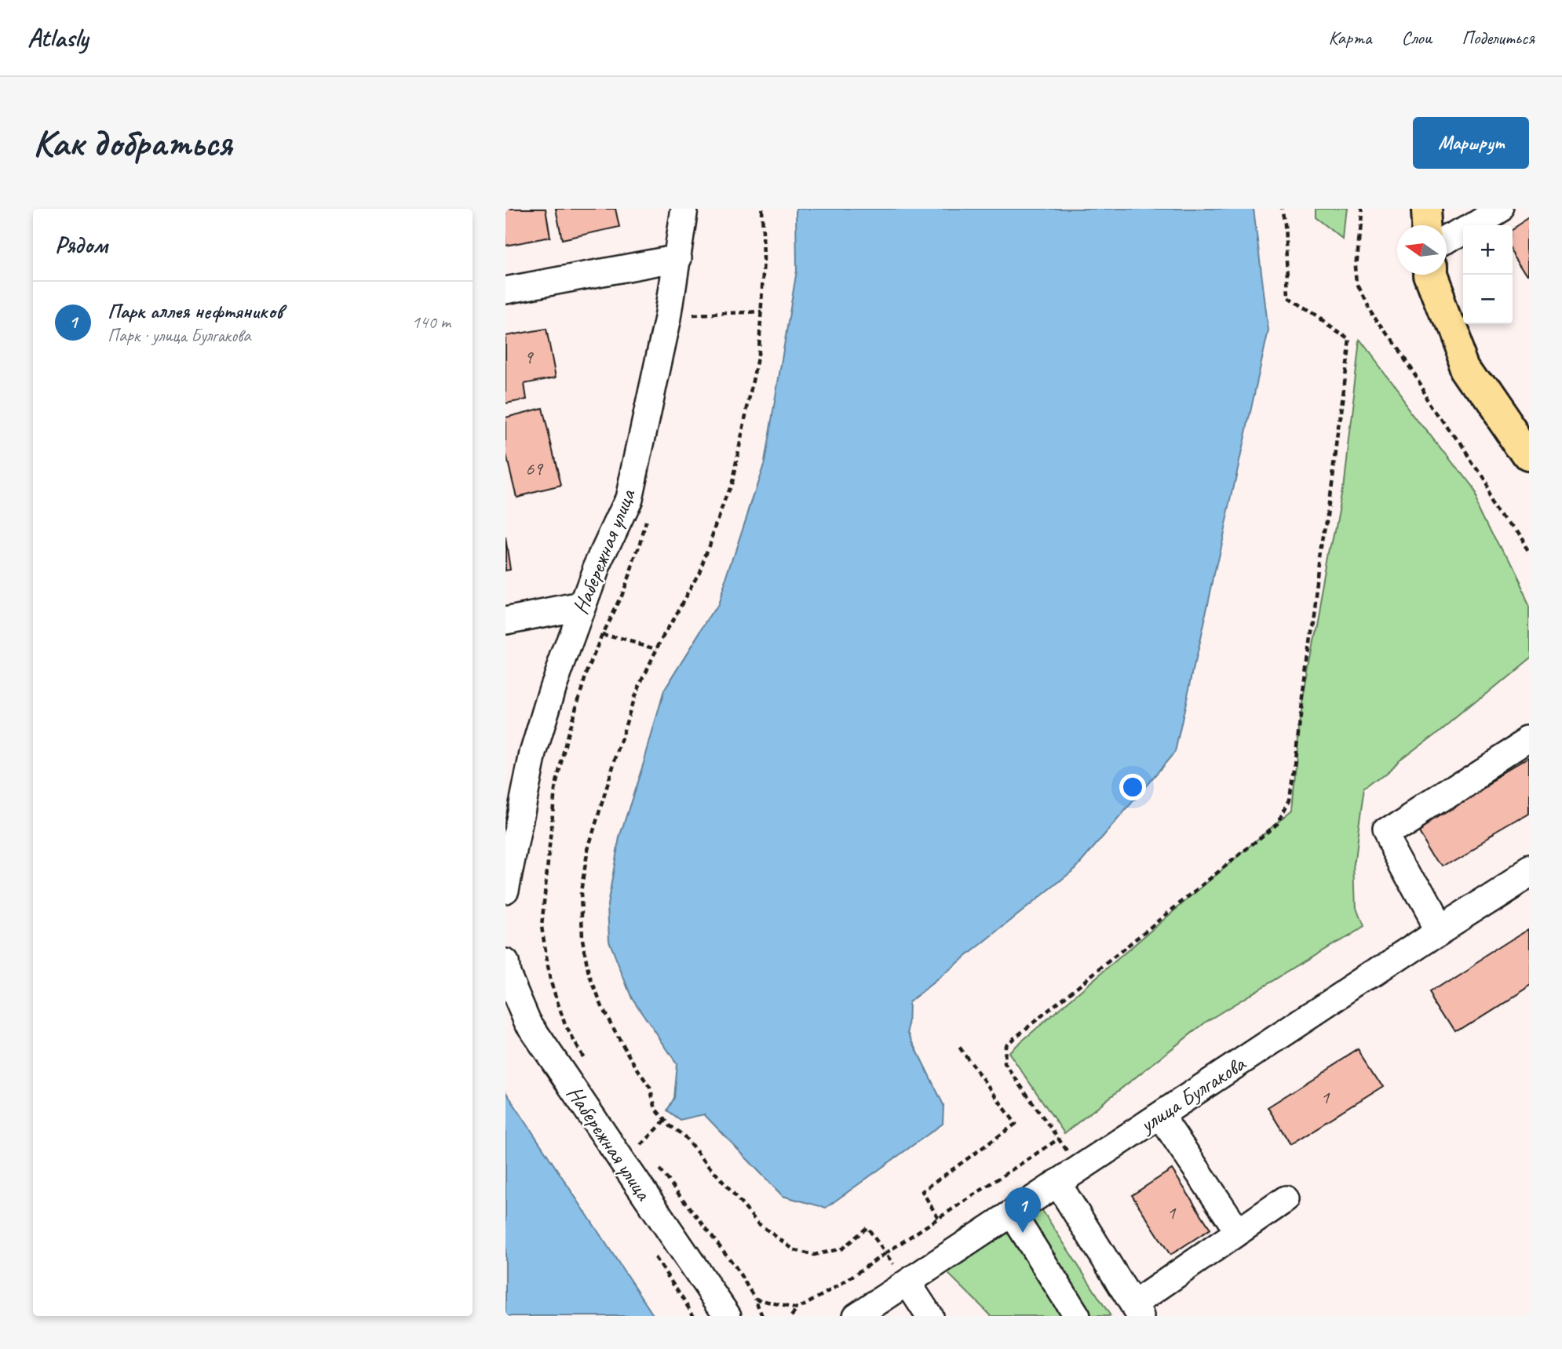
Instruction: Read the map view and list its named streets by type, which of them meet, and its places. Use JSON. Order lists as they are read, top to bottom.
{
  "streets": {
    "street": ["Набережная улица", "улица Булгакова"]
  },
  "house_numbers": [
    "9",
    "69",
    "1",
    "1"
  ],
  "north": "left",
  "page": {
    "header": "Atlasly",
    "nav": ["Карта", "Слои", "Поделиться"],
    "buttons": "Маршрут",
    "title": "Как добраться",
    "heading": "Рядом",
    "map_buttons": ["+", "−"],
    "list": [
      {
        "mark": "1",
        "name": "Парк аллея нефтяников",
        "note": "Парк · улица Булгакова",
        "value": "140 m"
      }
    ],
    "pins": "1"
  }
}
